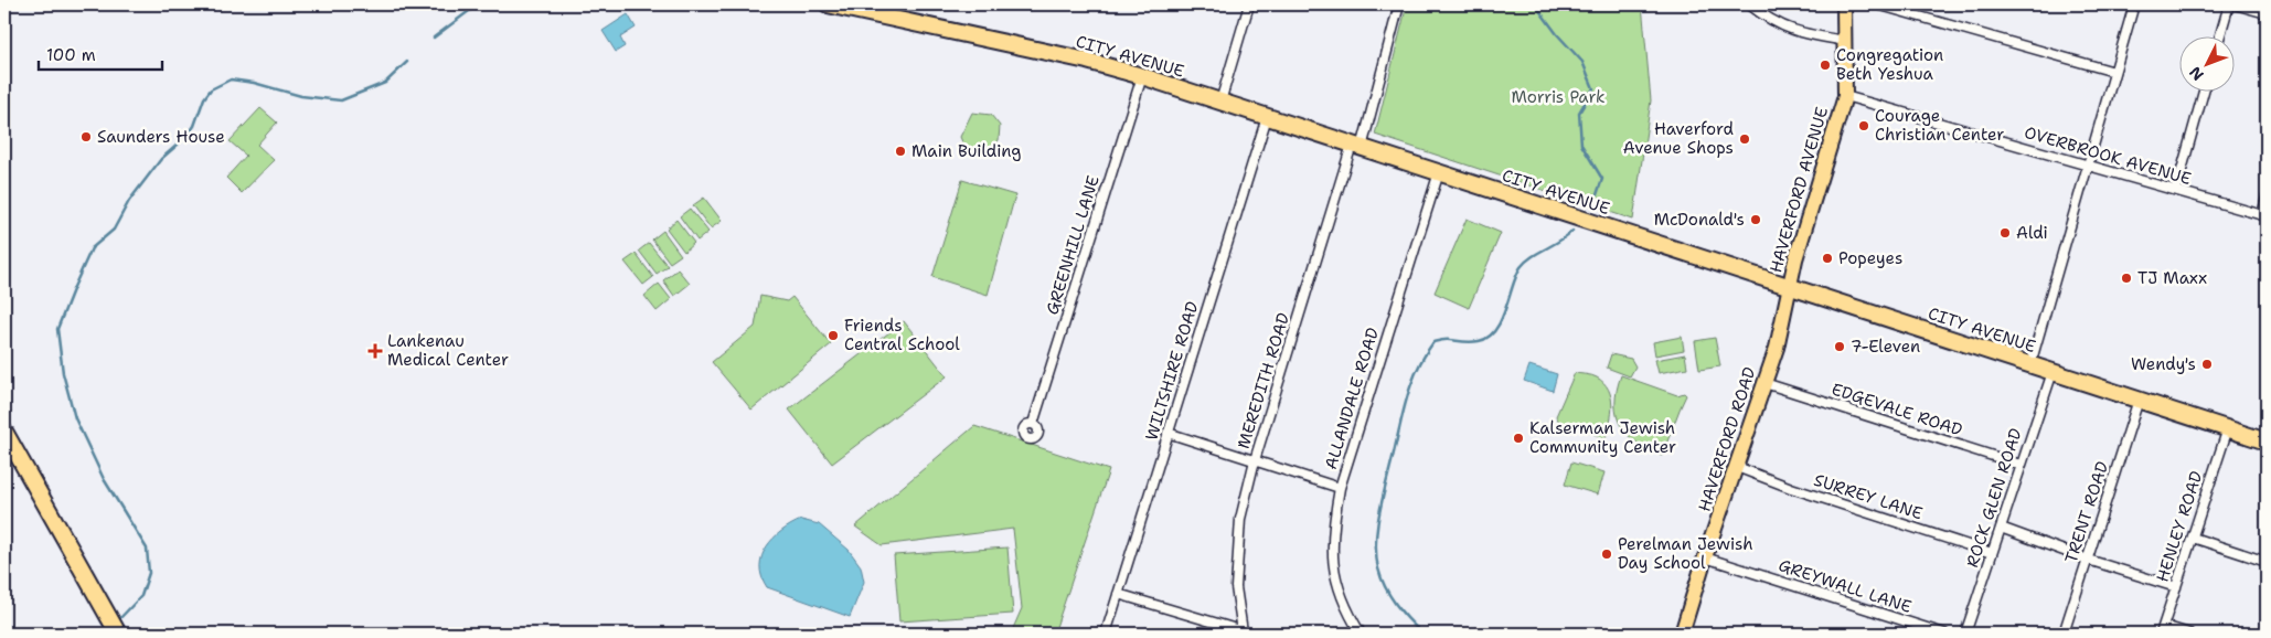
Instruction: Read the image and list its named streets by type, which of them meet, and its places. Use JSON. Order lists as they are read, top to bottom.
{
  "streets": {
    "highway": ["CITY AVENUE"],
    "main road": ["HAVERFORD AVENUE", "HAVERFORD ROAD"],
    "street": [
      "OVERBROOK AVENUE",
      "GREENHILL LANE",
      "WILTSHIRE ROAD",
      "MEREDITH ROAD",
      "ALLANDALE ROAD",
      "EDGEVALE ROAD",
      "SURREY LANE",
      "ROCK GLEN ROAD",
      "TRENT ROAD",
      "HENLEY ROAD",
      "GREYWALL LANE"
    ]
  },
  "crossings": [
    ["CITY AVENUE", "HAVERFORD AVENUE"],
    ["CITY AVENUE", "GREENHILL LANE"],
    ["CITY AVENUE", "WILTSHIRE ROAD"],
    ["CITY AVENUE", "MEREDITH ROAD"],
    ["CITY AVENUE", "ALLANDALE ROAD"],
    ["CITY AVENUE", "HAVERFORD ROAD"],
    ["CITY AVENUE", "ROCK GLEN ROAD"],
    ["CITY AVENUE", "TRENT ROAD"],
    ["CITY AVENUE", "HENLEY ROAD"],
    ["OVERBROOK AVENUE", "HAVERFORD AVENUE"],
    ["HAVERFORD AVENUE", "HAVERFORD ROAD"],
    ["EDGEVALE ROAD", "HAVERFORD ROAD"],
    ["EDGEVALE ROAD", "ROCK GLEN ROAD"],
    ["HAVERFORD ROAD", "SURREY LANE"],
    ["HAVERFORD ROAD", "GREYWALL LANE"],
    ["SURREY LANE", "ROCK GLEN ROAD"]
  ],
  "parks": ["Morris Park"],
  "places": {
    "other": [
      "Congregation Beth Yeshua",
      "Courage Christian Center",
      "Saunders House",
      "Haverford Avenue Shops",
      "Main Building",
      "McDonald's",
      "Aldi",
      "Popeyes",
      "TJ Maxx",
      "Friends Central School",
      "7-Eleven",
      "Wendy's",
      "Kalserman Jewish Community Center",
      "Perelman Jewish Day School"
    ],
    "health": ["Lankenau Medical Center"]
  },
  "scale_bar": "100 m",
  "north": "bottom left"
}
